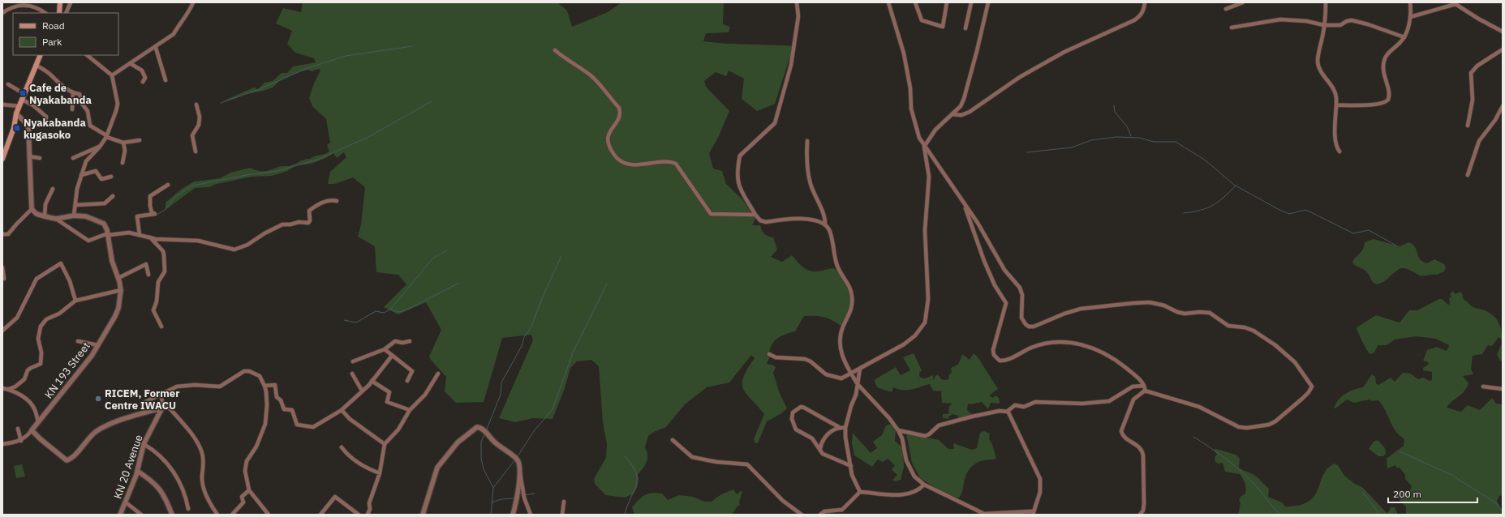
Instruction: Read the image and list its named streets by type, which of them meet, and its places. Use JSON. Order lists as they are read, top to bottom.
{
  "streets": {
    "street": ["KN 193 Street", "KN 20 Avenue"]
  },
  "places": {
    "transit": ["Cafe de Nyakabanda", "Nyakabanda kugasoko"],
    "other": ["RICEM, Former Centre IWACU"]
  },
  "legend": ["Road", "Park"],
  "scale_bar": "200 m"
}
